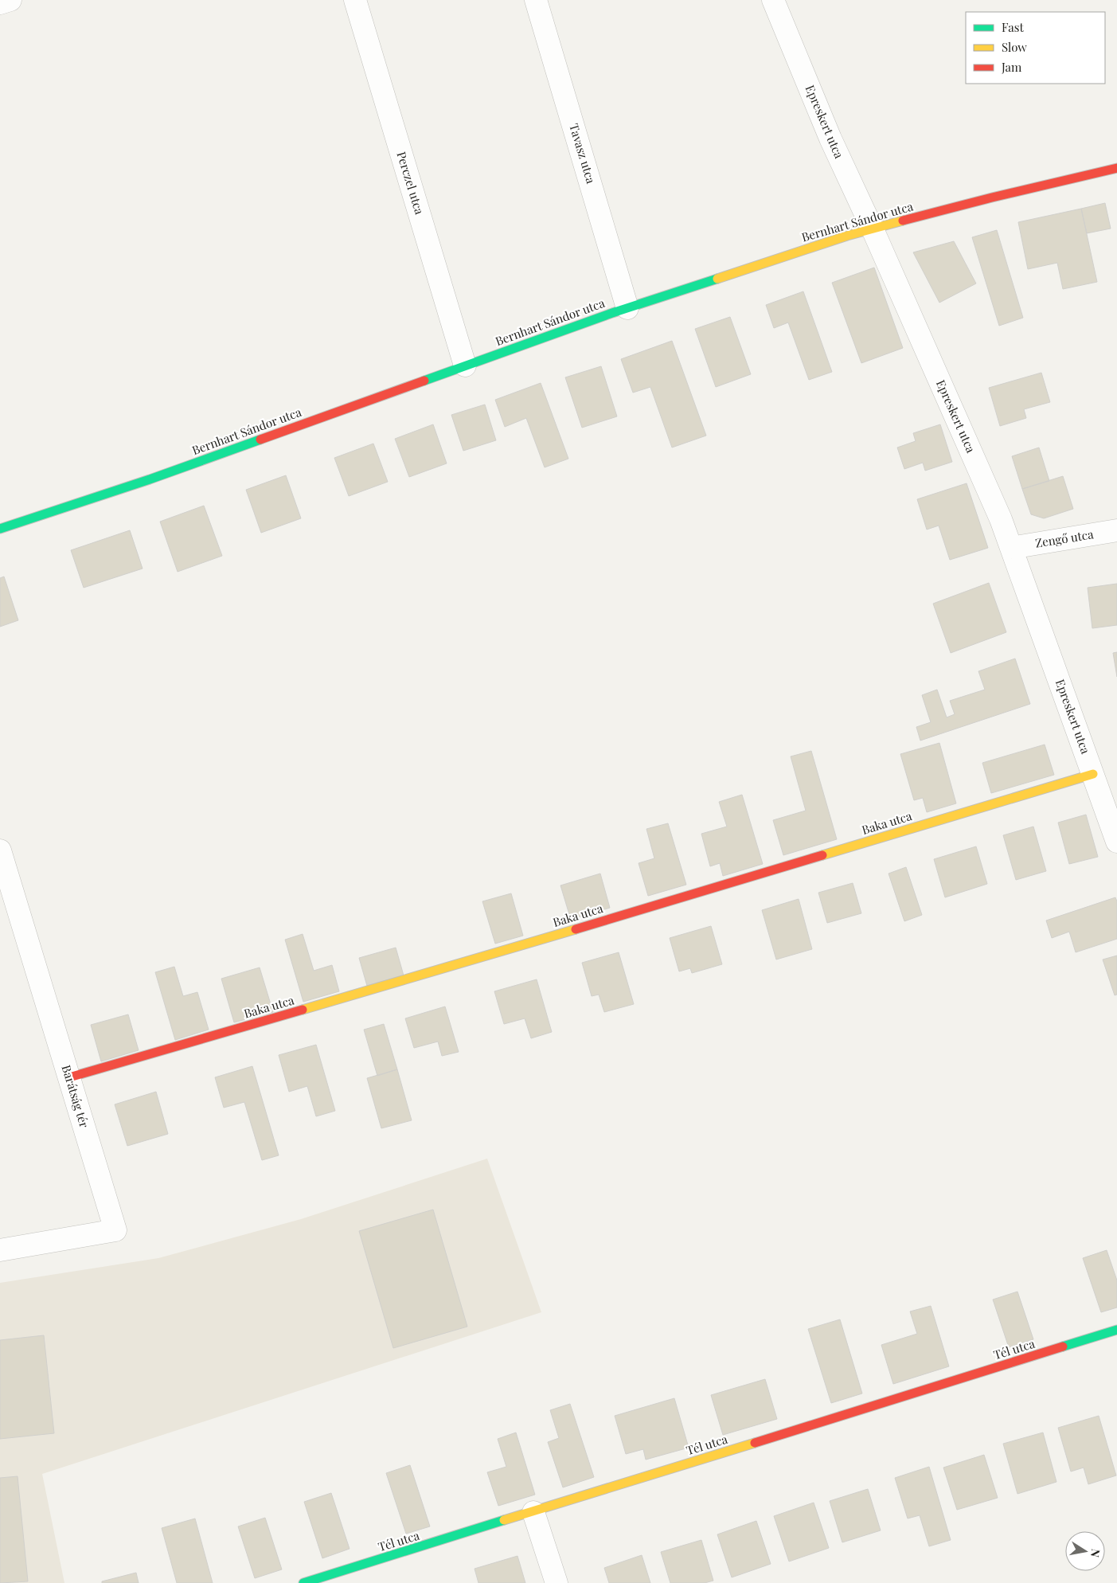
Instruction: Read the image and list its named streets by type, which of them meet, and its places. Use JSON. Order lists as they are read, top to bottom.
{
  "streets": {
    "street": [
      "Epreskert utca",
      "Tavasz utca",
      "Perczel utca",
      "Bernhart Sándor utca",
      "Zengő utca",
      "Baka utca",
      "Barátság tér",
      "Tél utca"
    ]
  },
  "crossings": [
    ["Epreskert utca", "Bernhart Sándor utca"],
    ["Epreskert utca", "Zengő utca"],
    ["Epreskert utca", "Baka utca"],
    ["Tavasz utca", "Bernhart Sándor utca"],
    ["Perczel utca", "Bernhart Sándor utca"],
    ["Baka utca", "Barátság tér"]
  ],
  "legend": ["Fast", "Slow", "Jam"],
  "north": "right"
}
